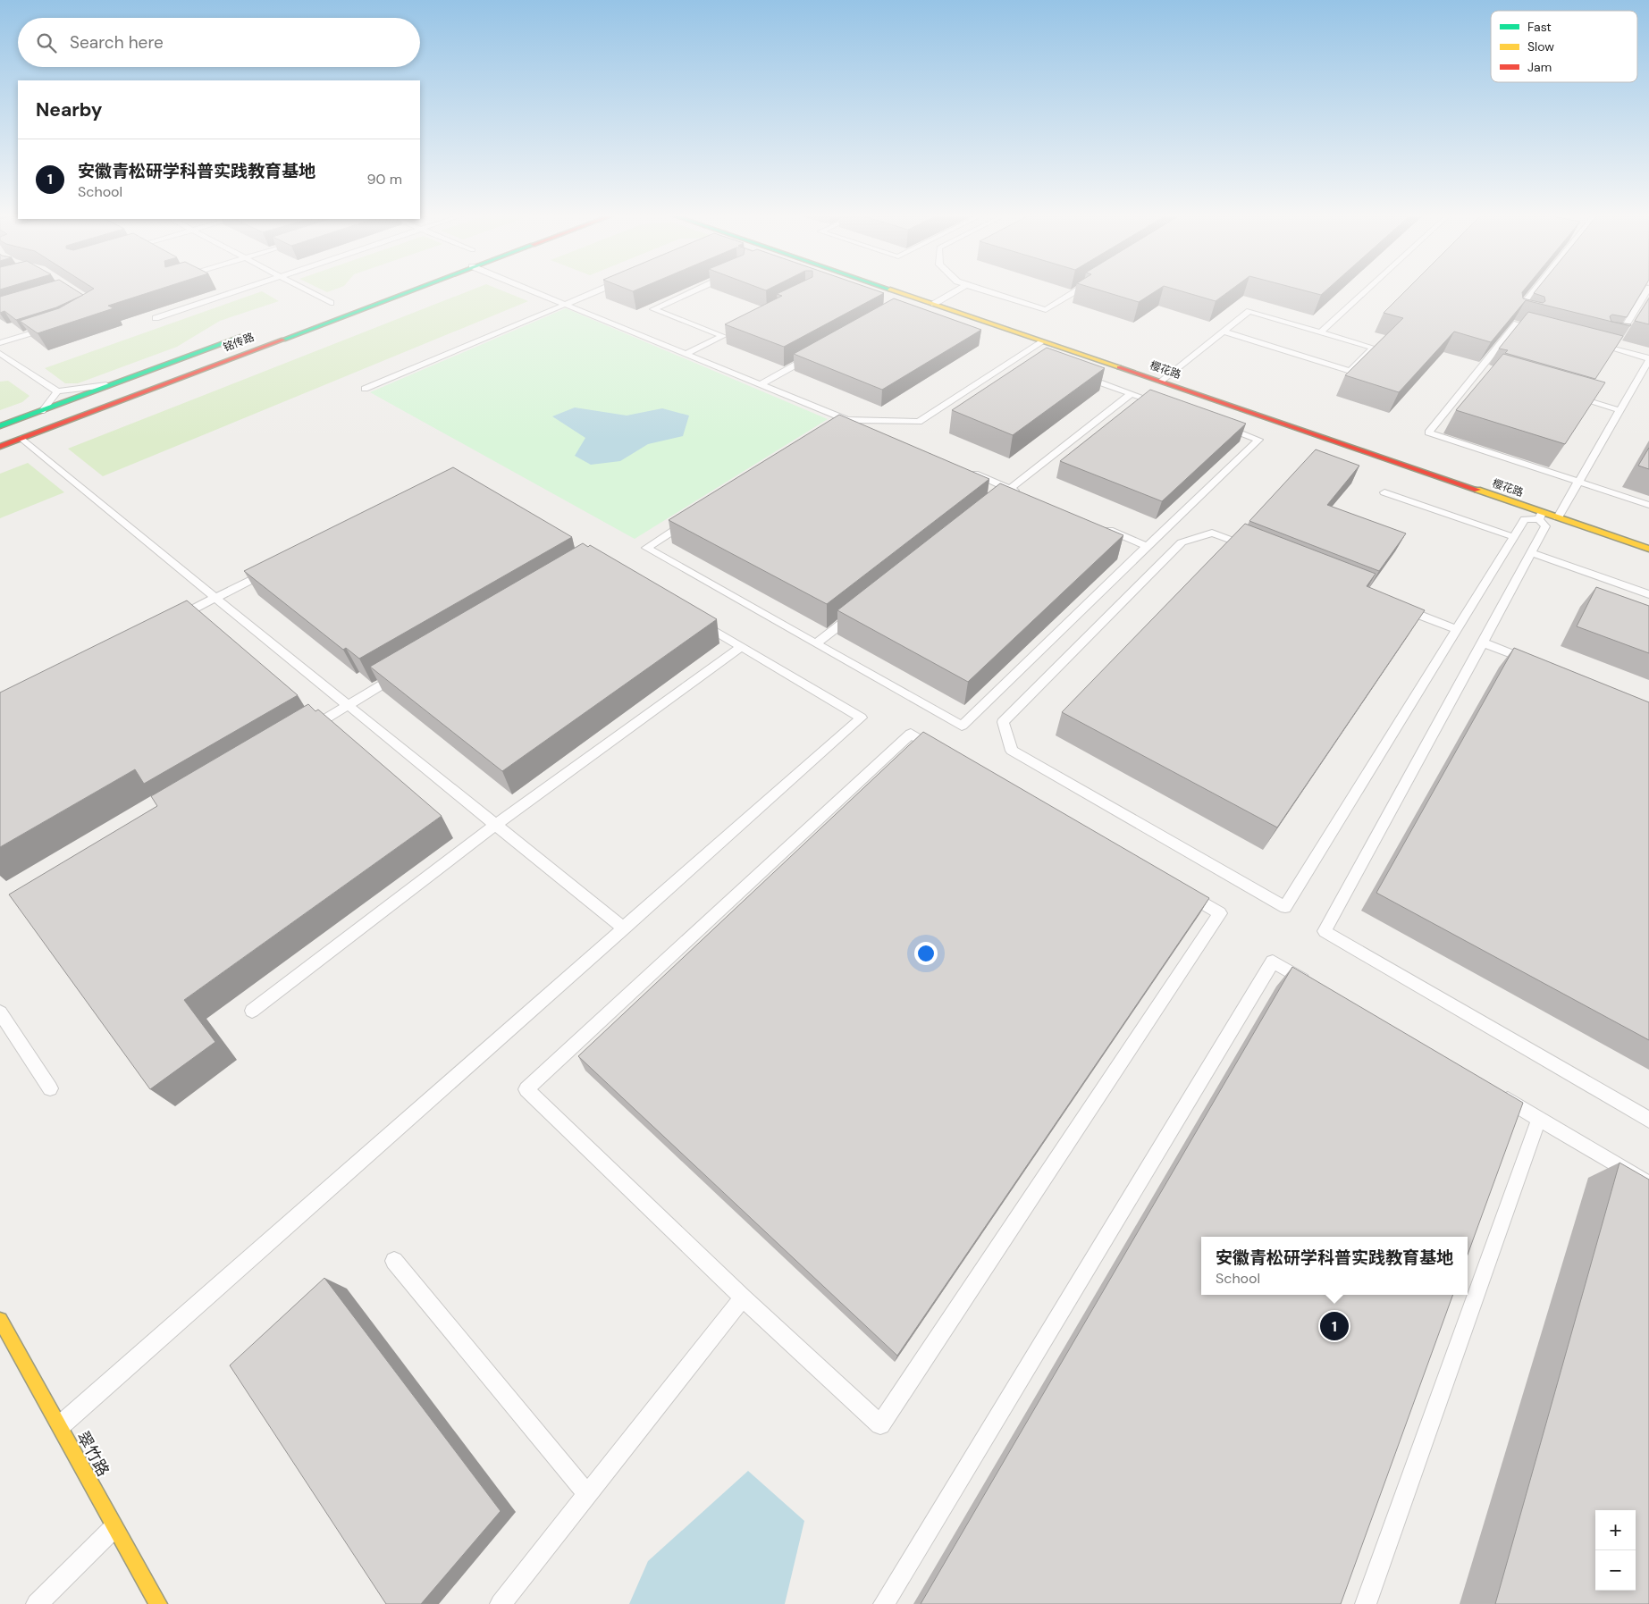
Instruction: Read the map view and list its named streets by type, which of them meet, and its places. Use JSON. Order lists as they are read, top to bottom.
{
  "streets": {
    "street": ["铭传路", "樱花路", "翠竹路"]
  },
  "legend": ["Fast", "Slow", "Jam"],
  "page": {
    "search": "Search here",
    "heading": "Nearby",
    "list": [
      {
        "mark": "1",
        "name": "安徽青松研学科普实践教育基地",
        "note": "School",
        "value": "90 m"
      }
    ],
    "popup": ["安徽青松研学科普实践教育基地", "School"],
    "pins": "1",
    "map_buttons": ["+", "−"]
  }
}
